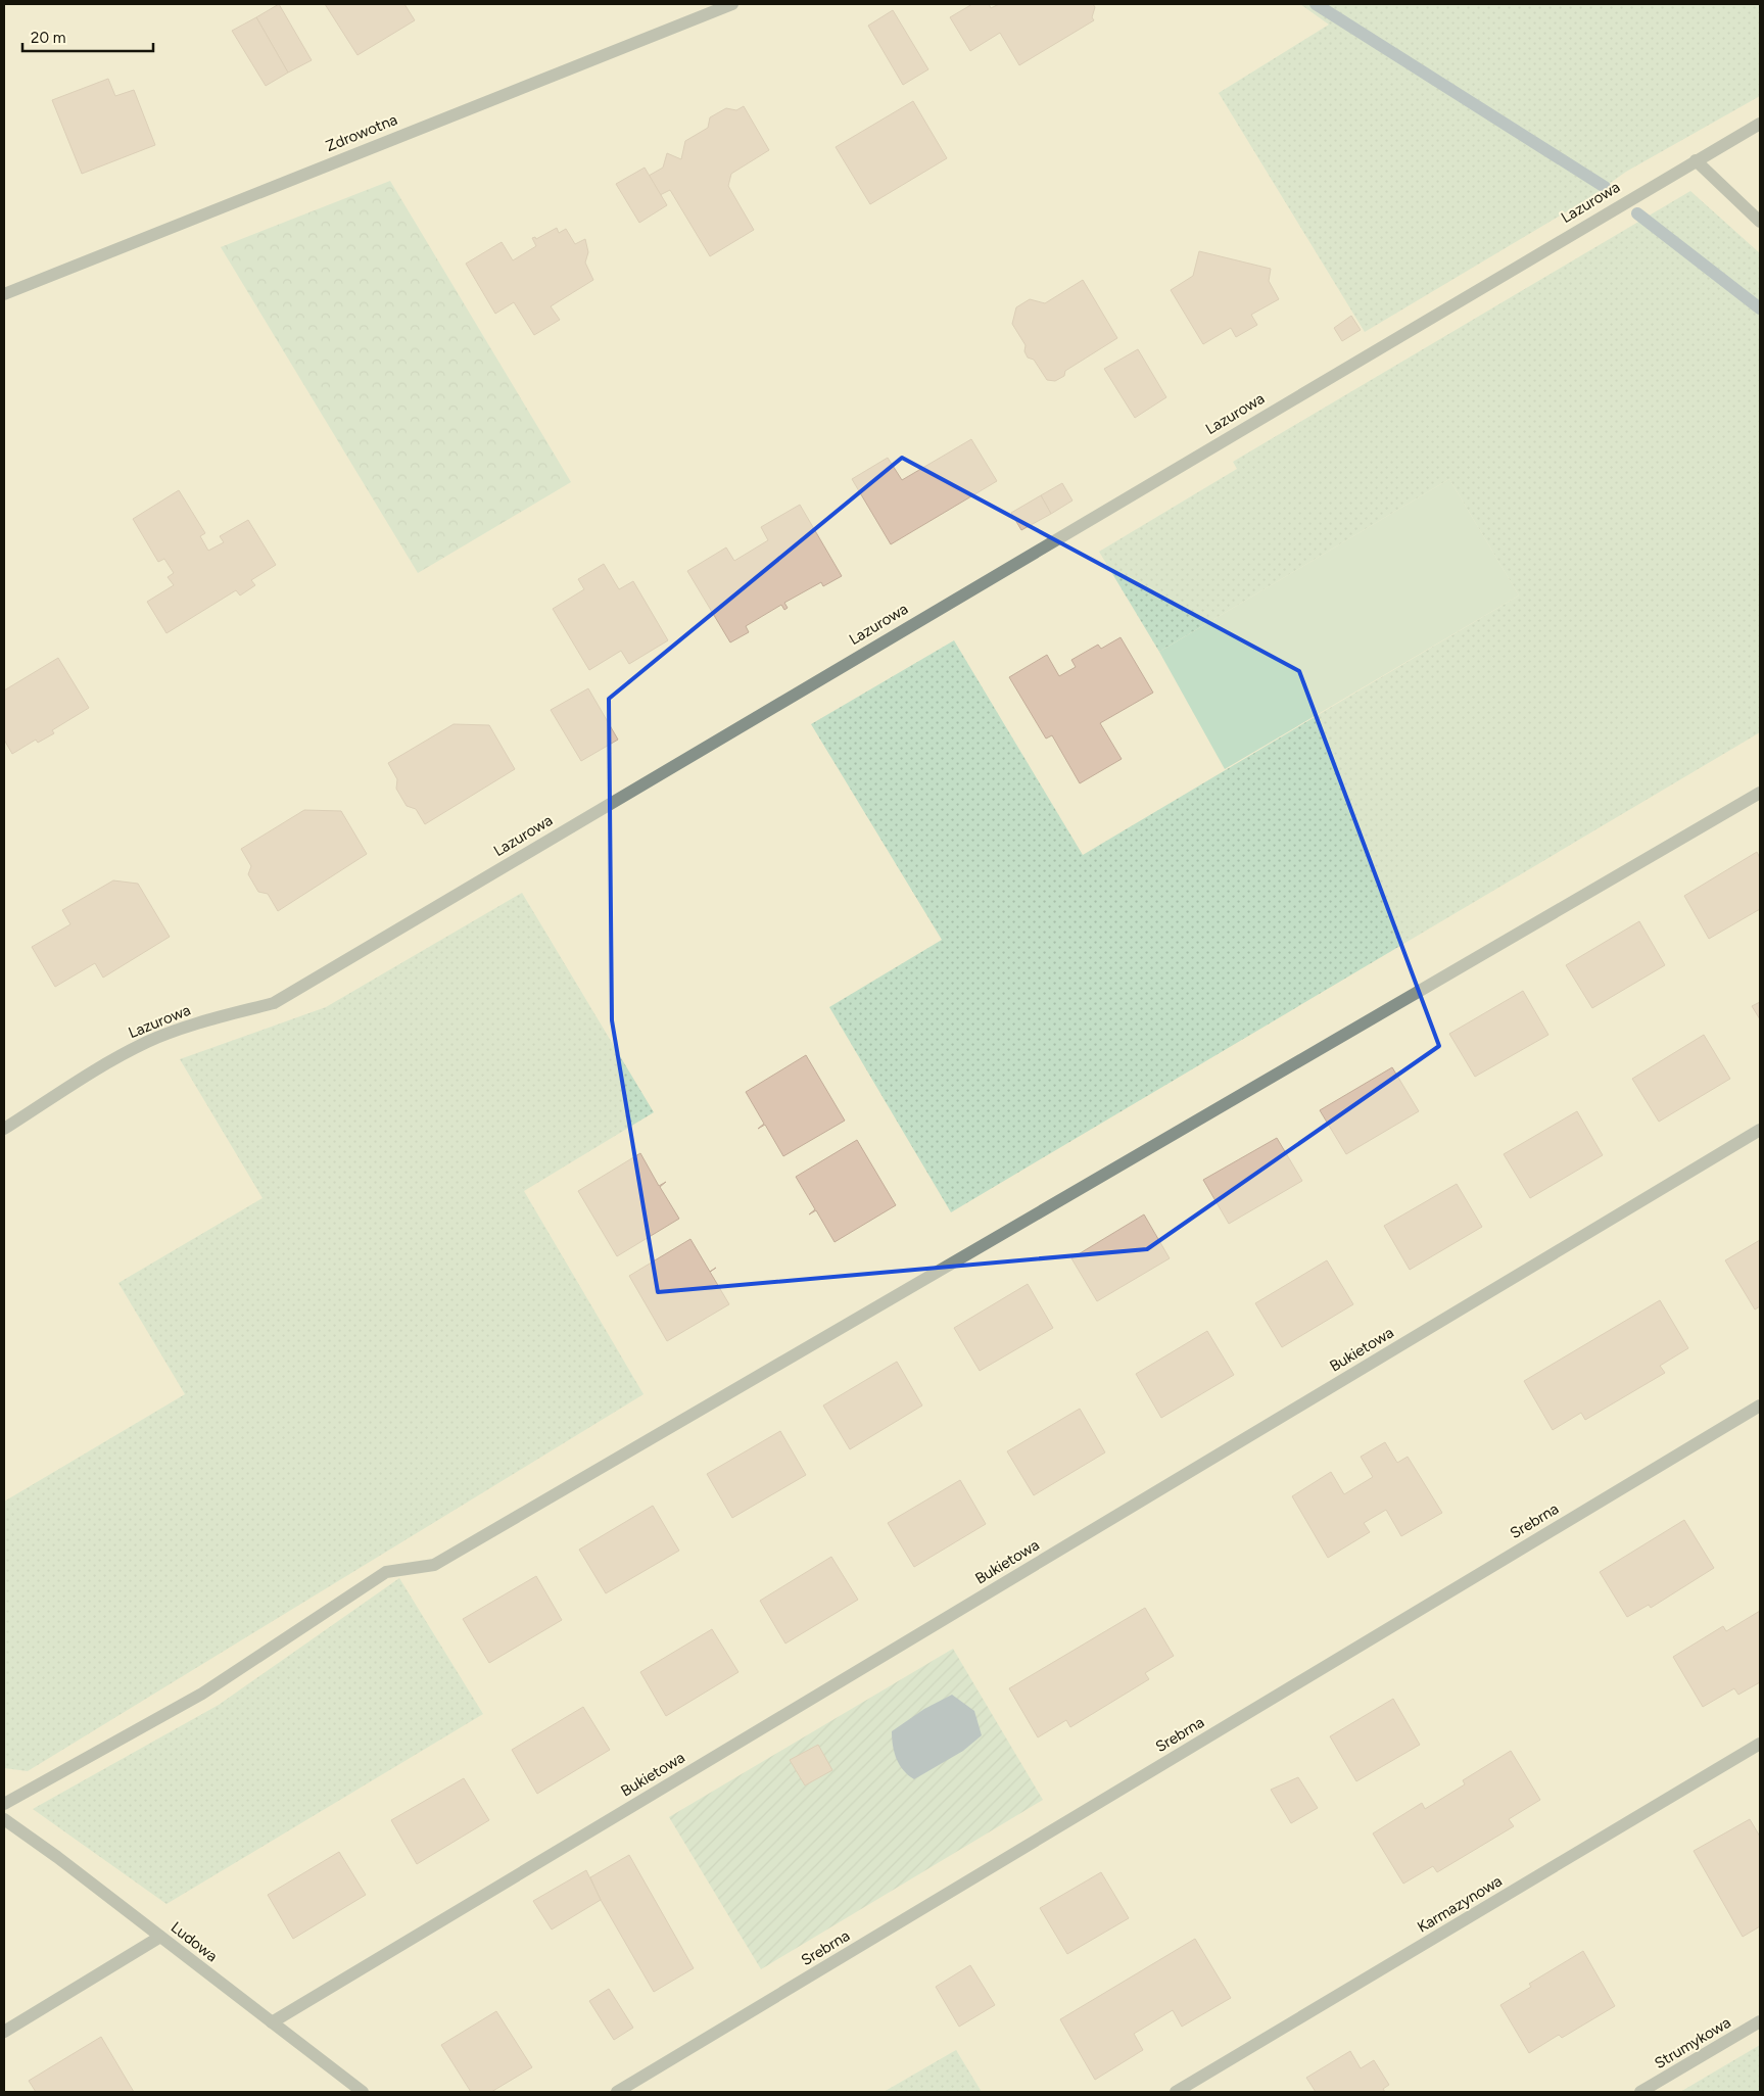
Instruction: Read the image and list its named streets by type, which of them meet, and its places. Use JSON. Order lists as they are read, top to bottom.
{
  "streets": {
    "street": [
      "Zdrowotna",
      "Lazurowa",
      "Bukietowa",
      "Srebrna",
      "Karmazynowa",
      "Ludowa",
      "Strumykowa"
    ]
  },
  "crossings": [
    ["Bukietowa", "Ludowa"]
  ],
  "scale_bar": "20 m"
}
